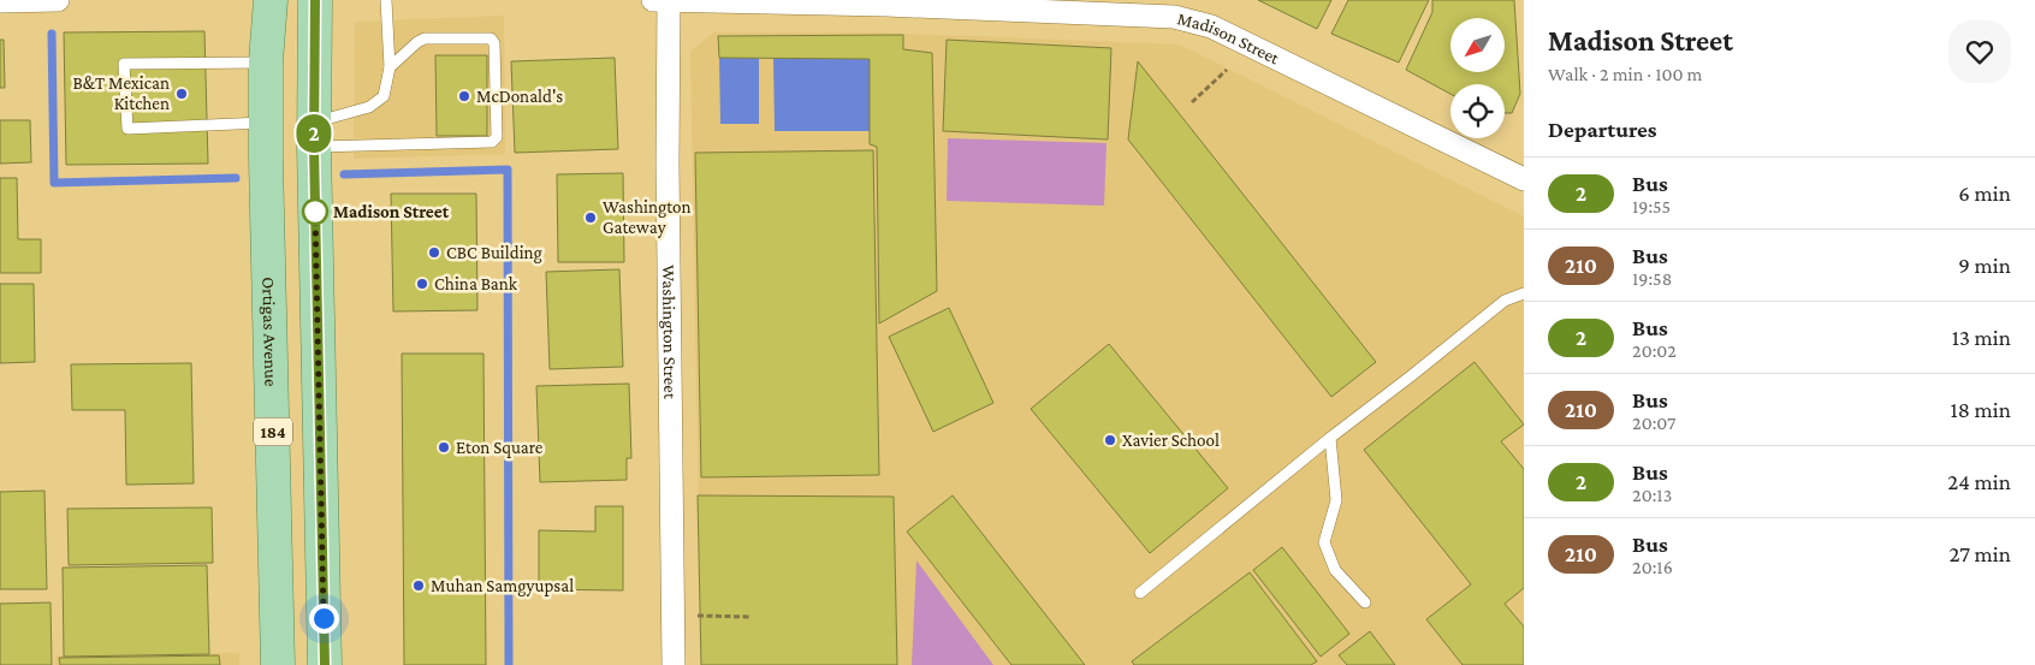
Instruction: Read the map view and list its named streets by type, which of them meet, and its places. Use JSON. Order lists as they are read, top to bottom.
{
  "streets": {
    "main road": ["Ortigas Avenue", "184"],
    "street": ["Madison Street", "Washington Street"]
  },
  "crossings": [
    ["Madison Street", "Washington Street"]
  ],
  "places": [
    "B&T Mexican Kitchen",
    "McDonald's",
    "Madison Street",
    "Washington Gateway",
    "CBC Building",
    "China Bank",
    "Xavier School",
    "Eton Square",
    "Muhan Samgyupsal"
  ],
  "lines": ["bus line 2"],
  "north": "bottom left",
  "page": {
    "on_map": "2",
    "heading": [
      ["Madison Street", "Walk · 2 min · 100 m"],
      "Departures"
    ],
    "list": [
      {
        "mark": "2",
        "name": "Bus",
        "note": "19:55",
        "value": "6 min"
      },
      {
        "mark": "210",
        "name": "Bus",
        "note": "19:58",
        "value": "9 min"
      },
      {
        "mark": "2",
        "name": "Bus",
        "note": "20:02",
        "value": "13 min"
      },
      {
        "mark": "210",
        "name": "Bus",
        "note": "20:07",
        "value": "18 min"
      },
      {
        "mark": "2",
        "name": "Bus",
        "note": "20:13",
        "value": "24 min"
      },
      {
        "mark": "210",
        "name": "Bus",
        "note": "20:16",
        "value": "27 min"
      }
    ]
  }
}
